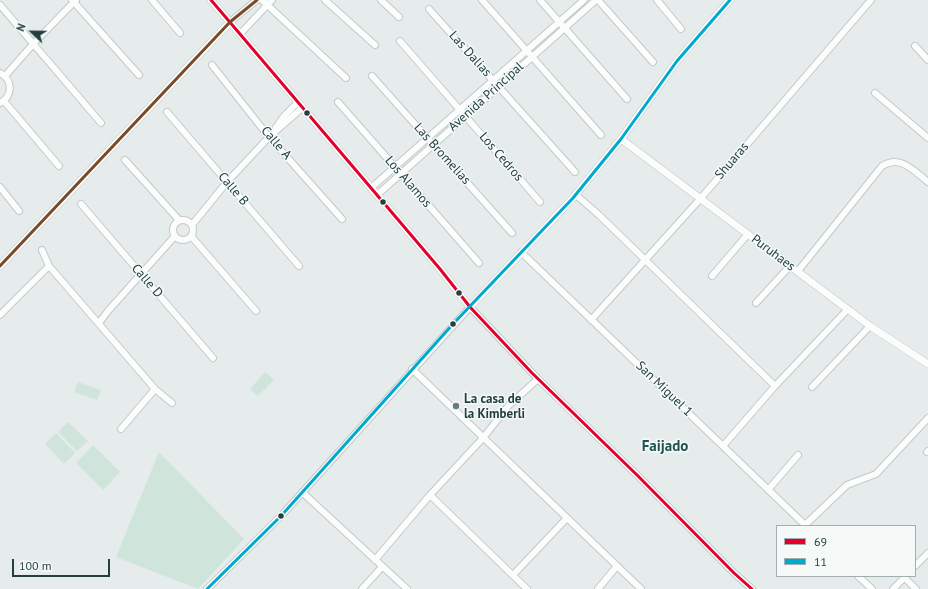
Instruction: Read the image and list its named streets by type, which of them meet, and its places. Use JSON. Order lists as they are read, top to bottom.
{
  "streets": {
    "street": [
      "Las Dalias",
      "Avenida Principal",
      "Calle A",
      "Las Bromelias",
      "Los Cedros",
      "Shuaras",
      "Los Alamos",
      "Calle B",
      "Puruhaes",
      "Calle D",
      "San Miguel 1"
    ]
  },
  "crossings": [
    ["Las Dalias", "Avenida Principal"],
    ["Avenida Principal", "Las Bromelias"],
    ["Avenida Principal", "Los Cedros"],
    ["Avenida Principal", "Los Alamos"],
    ["Shuaras", "Puruhaes"],
    ["Shuaras", "San Miguel 1"]
  ],
  "districts": ["Faijado"],
  "places": ["La casa de la Kimberli"],
  "lines": ["transit line 69", "transit line 11"],
  "legend": ["69", "11"],
  "scale_bar": "100 m",
  "north": "left"
}
